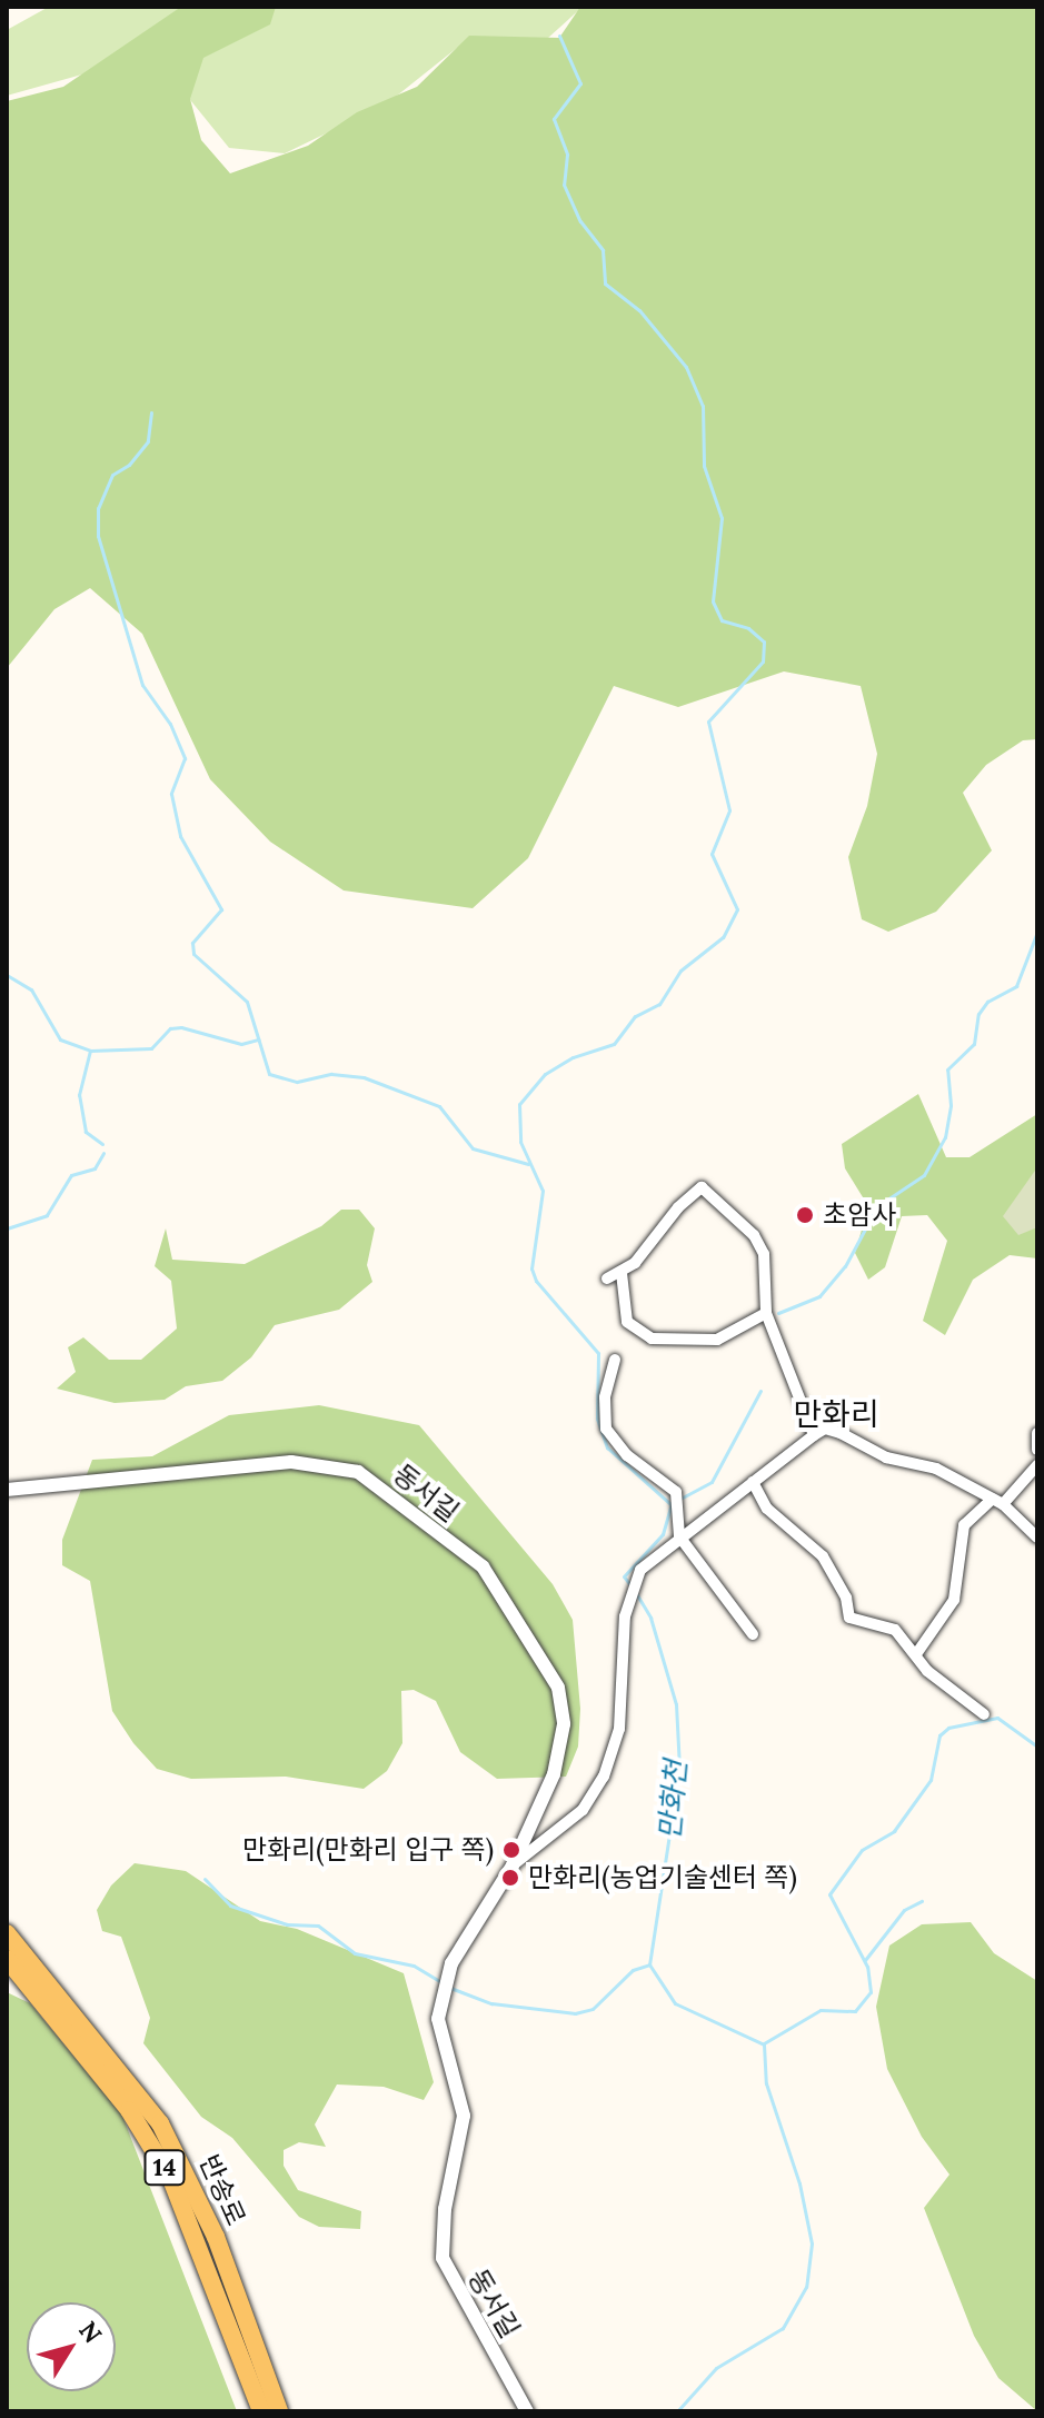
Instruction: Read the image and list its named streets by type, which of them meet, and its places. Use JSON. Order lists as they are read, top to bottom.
{
  "streets": {
    "main road": ["14", "반송로"],
    "street": ["동서길"]
  },
  "districts": ["만화리"],
  "water": ["만화천"],
  "places": ["초암사", "만화리(만화리 입구 쪽)", "만화리(농업기술센터 쪽)"],
  "north": "top right"
}
